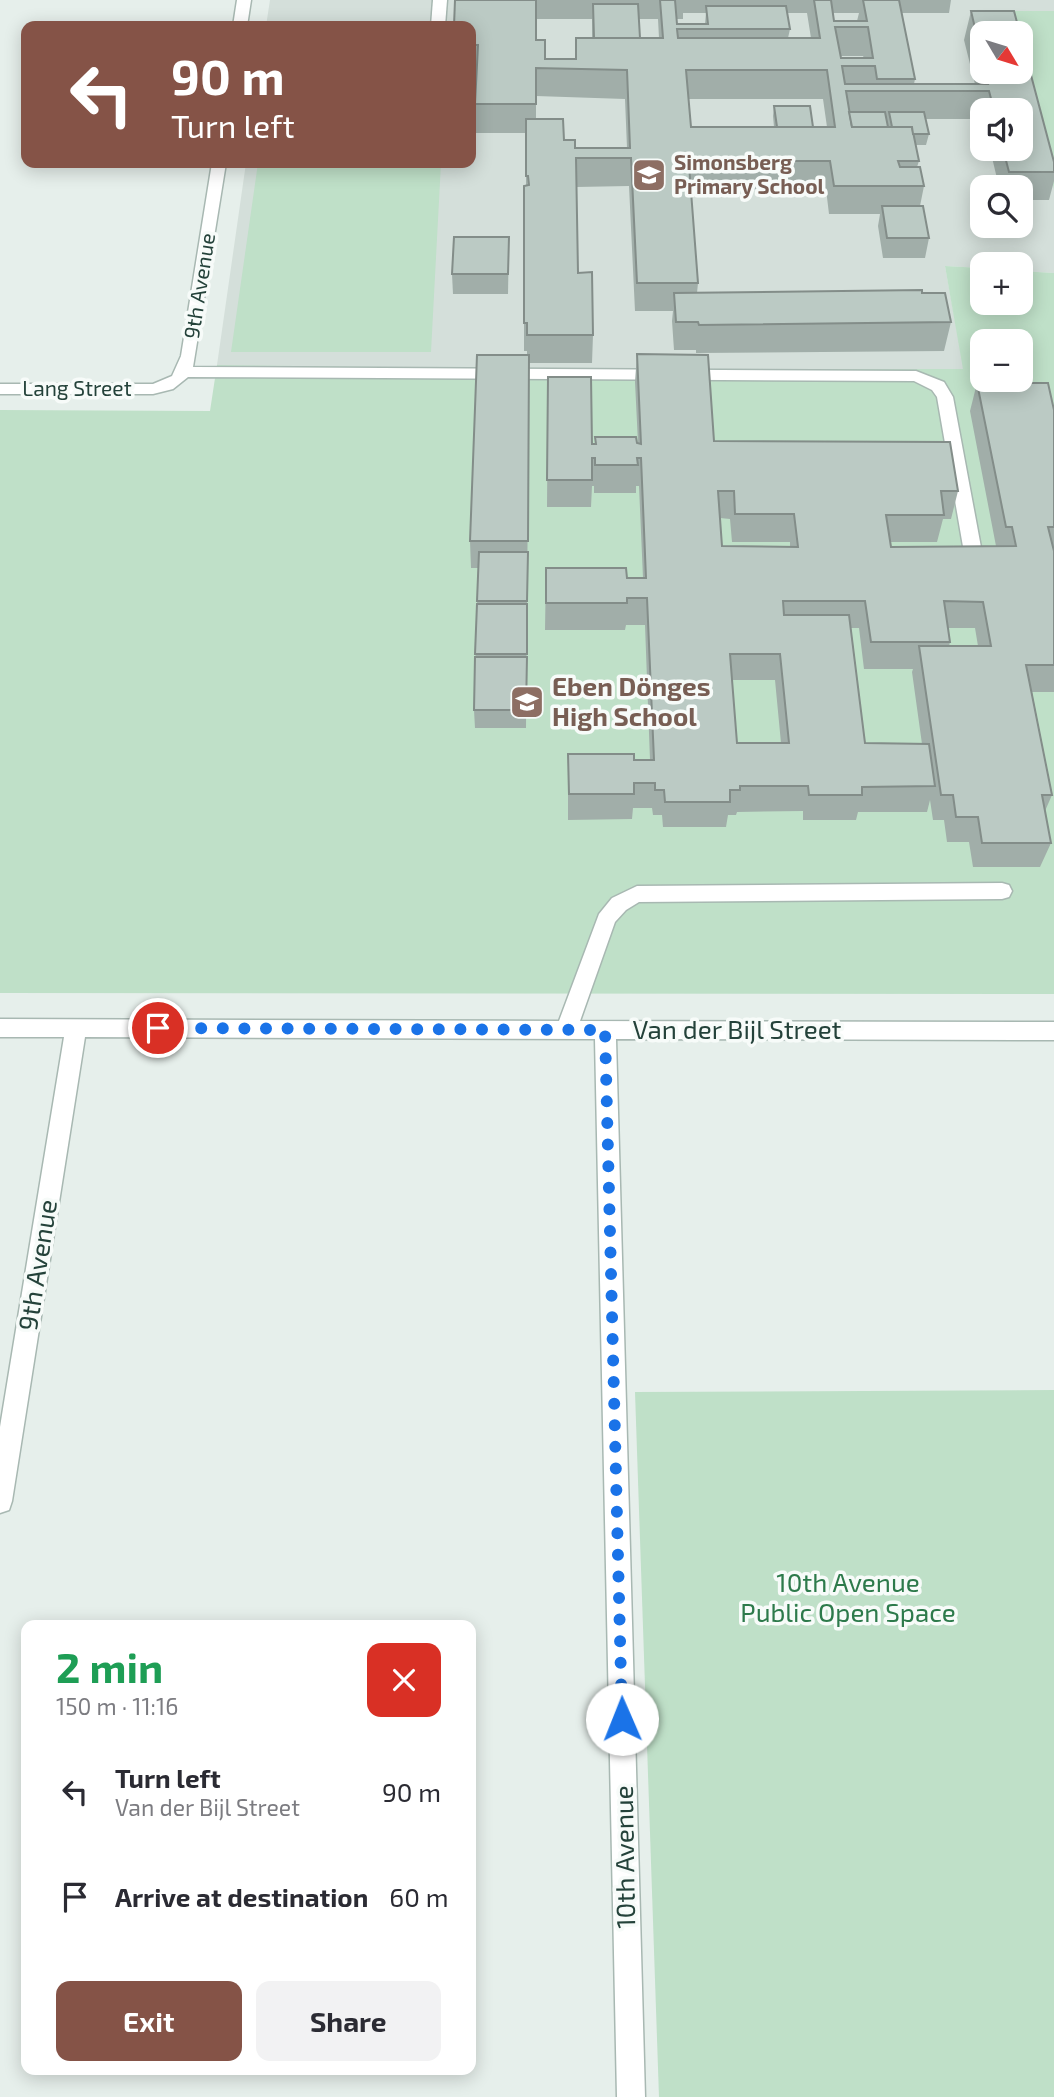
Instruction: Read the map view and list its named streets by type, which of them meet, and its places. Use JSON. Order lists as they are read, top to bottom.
{
  "streets": {
    "street": [
      "9th Avenue",
      "Lang Street",
      "Van der Bijl Street",
      "10th Avenue"
    ]
  },
  "crossings": [
    ["9th Avenue", "Lang Street"],
    ["9th Avenue", "Van der Bijl Street"],
    ["Van der Bijl Street", "10th Avenue"]
  ],
  "parks": ["10th Avenue Public Open Space"],
  "places": {
    "school or university": ["Simonsberg Primary School", "Eben Dönges High School"]
  },
  "north": "bottom right",
  "page": {
    "map_buttons": ["+", "−"],
    "turn": ["90 m", "Turn left"],
    "heading": ["2 min", "150 m · 11:16"],
    "list": [
      {
        "name": "Turn left",
        "note": "Van der Bijl Street",
        "value": "90 m"
      },
      {
        "name": "Arrive at destination",
        "value": "60 m"
      }
    ],
    "buttons": ["Exit", "Share"]
  }
}
